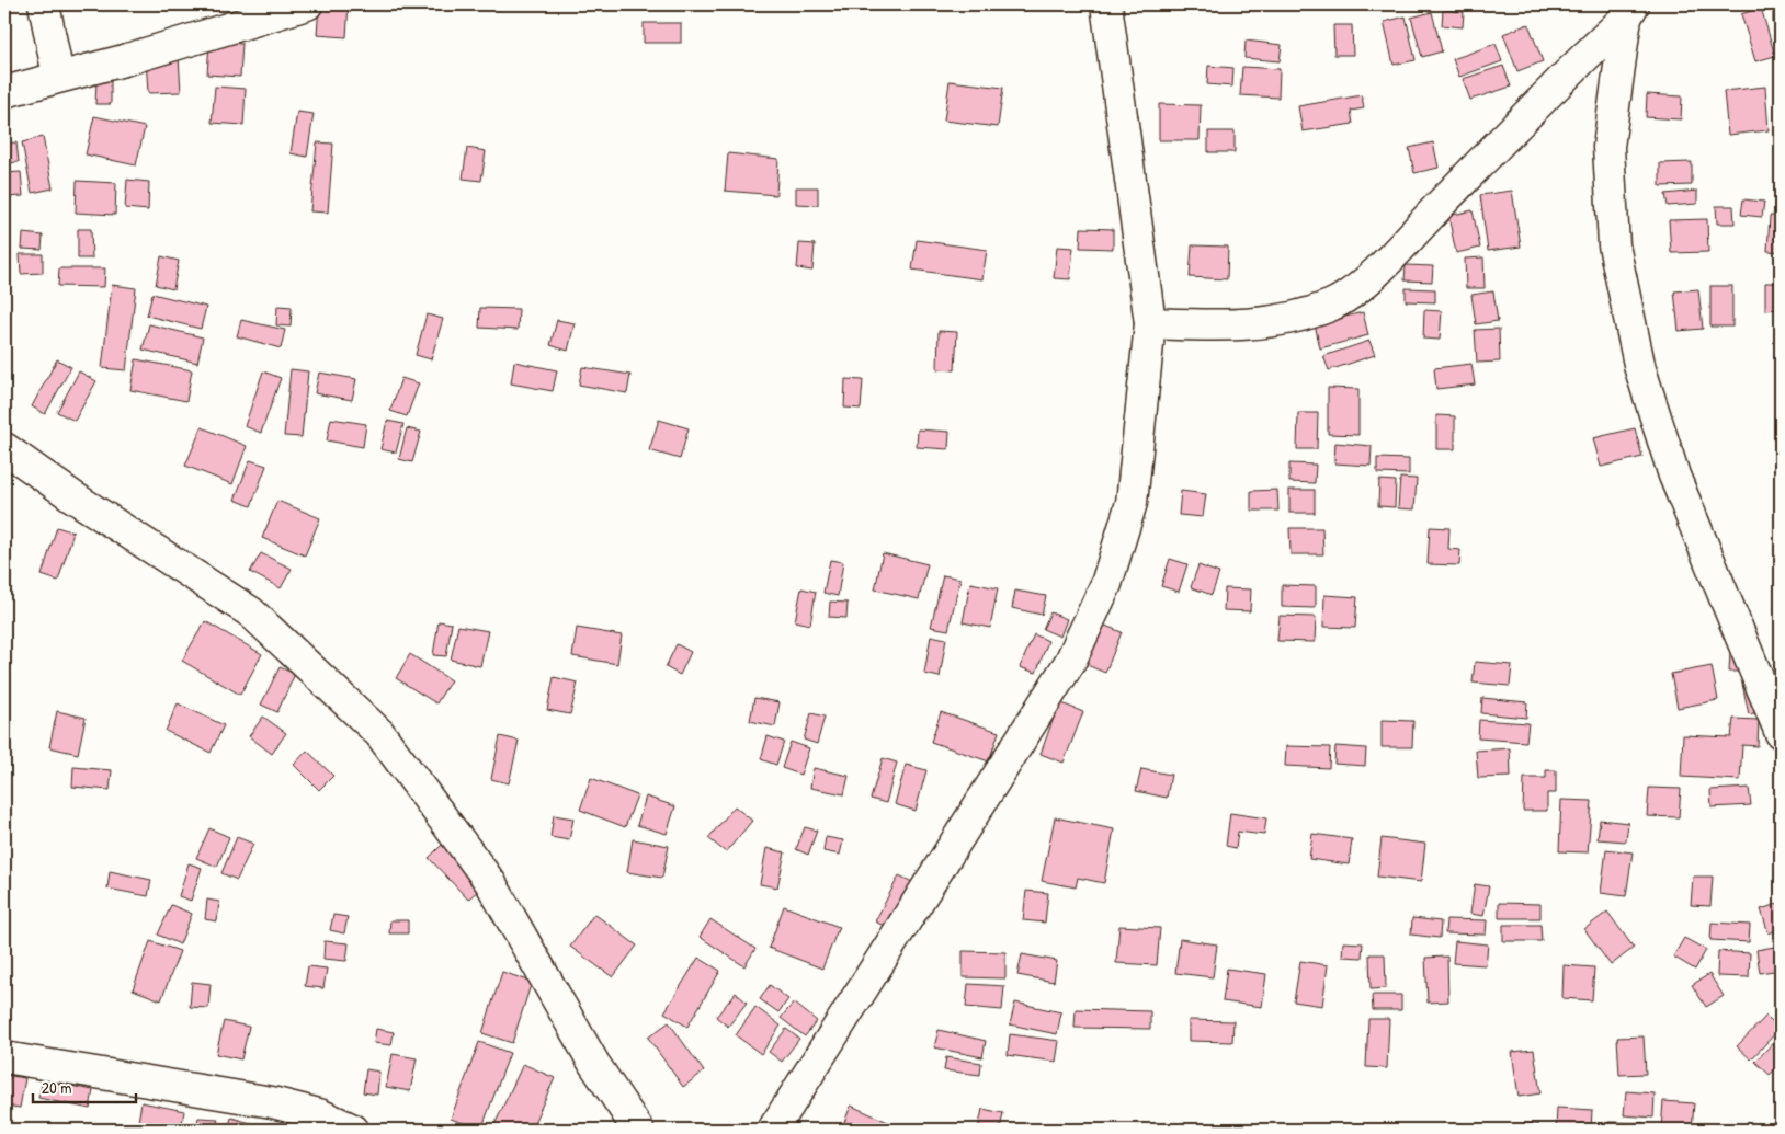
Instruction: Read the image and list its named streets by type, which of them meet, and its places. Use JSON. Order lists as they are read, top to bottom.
{
  "scale_bar": "20 m"
}
